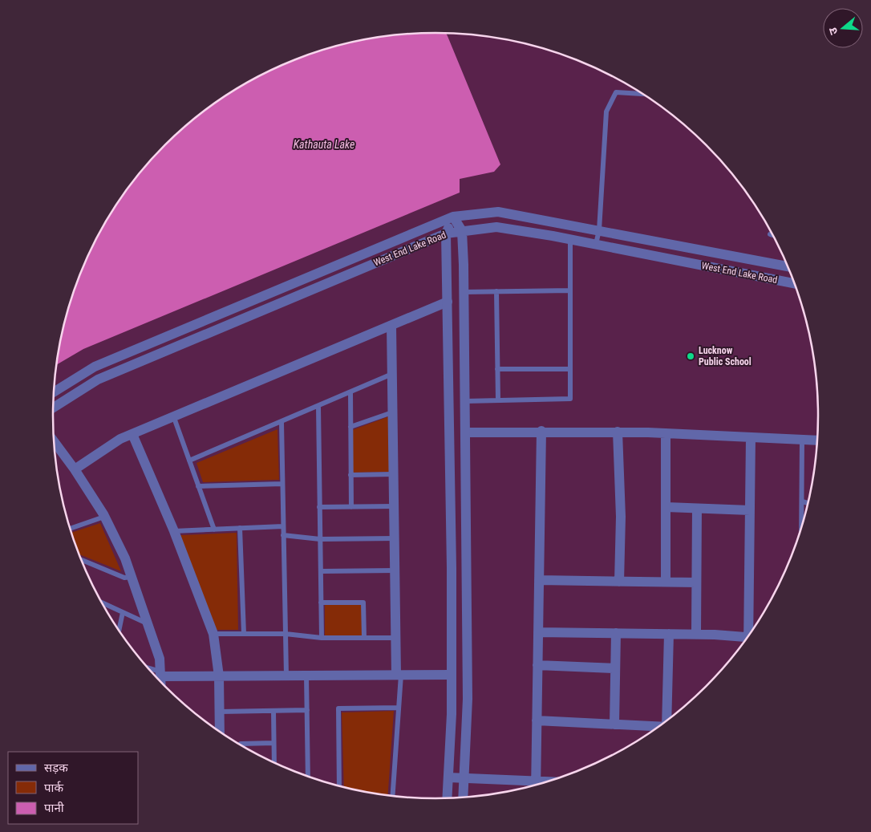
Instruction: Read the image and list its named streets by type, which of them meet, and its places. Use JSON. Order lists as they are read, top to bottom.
{
  "streets": {
    "street": ["West End Lake Road"]
  },
  "water": ["Kathauta Lake"],
  "places": ["Lucknow Public School"],
  "legend": ["सड़क", "पार्क", "पानी"],
  "north": "left"
}
